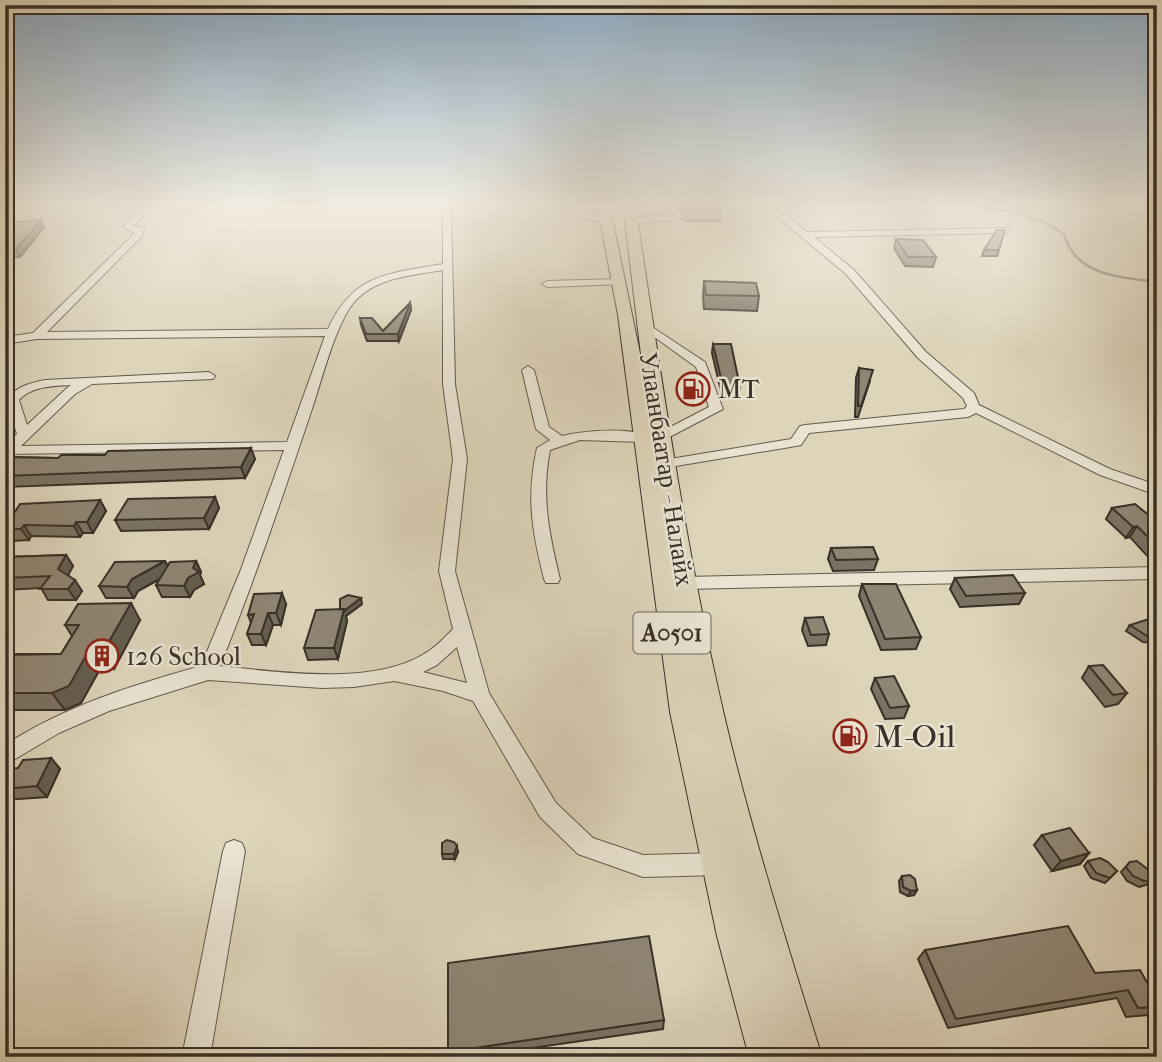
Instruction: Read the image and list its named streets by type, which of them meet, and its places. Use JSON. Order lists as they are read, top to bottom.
{
  "streets": {
    "highway": ["Улаанбаатар - Налайх", "A0501"]
  },
  "places": {
    "fuel station": ["MT", "M-Oil"],
    "building": ["126 School"]
  }
}
